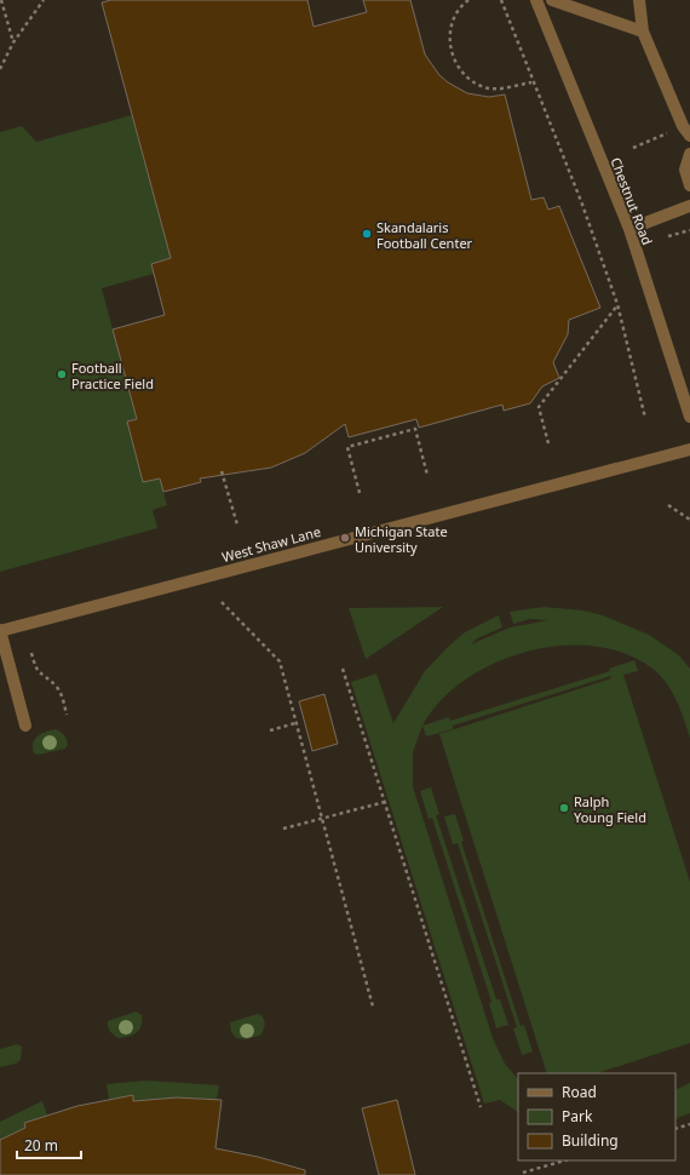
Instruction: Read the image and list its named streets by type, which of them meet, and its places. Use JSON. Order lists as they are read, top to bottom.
{
  "streets": {
    "street": ["Chestnut Road", "West Shaw Lane"]
  },
  "places": [
    "Skandalaris Football Center",
    "Football Practice Field",
    "Michigan State University",
    "Ralph Young Field"
  ],
  "legend": ["Road", "Park", "Building"],
  "scale_bar": "20 m"
}
